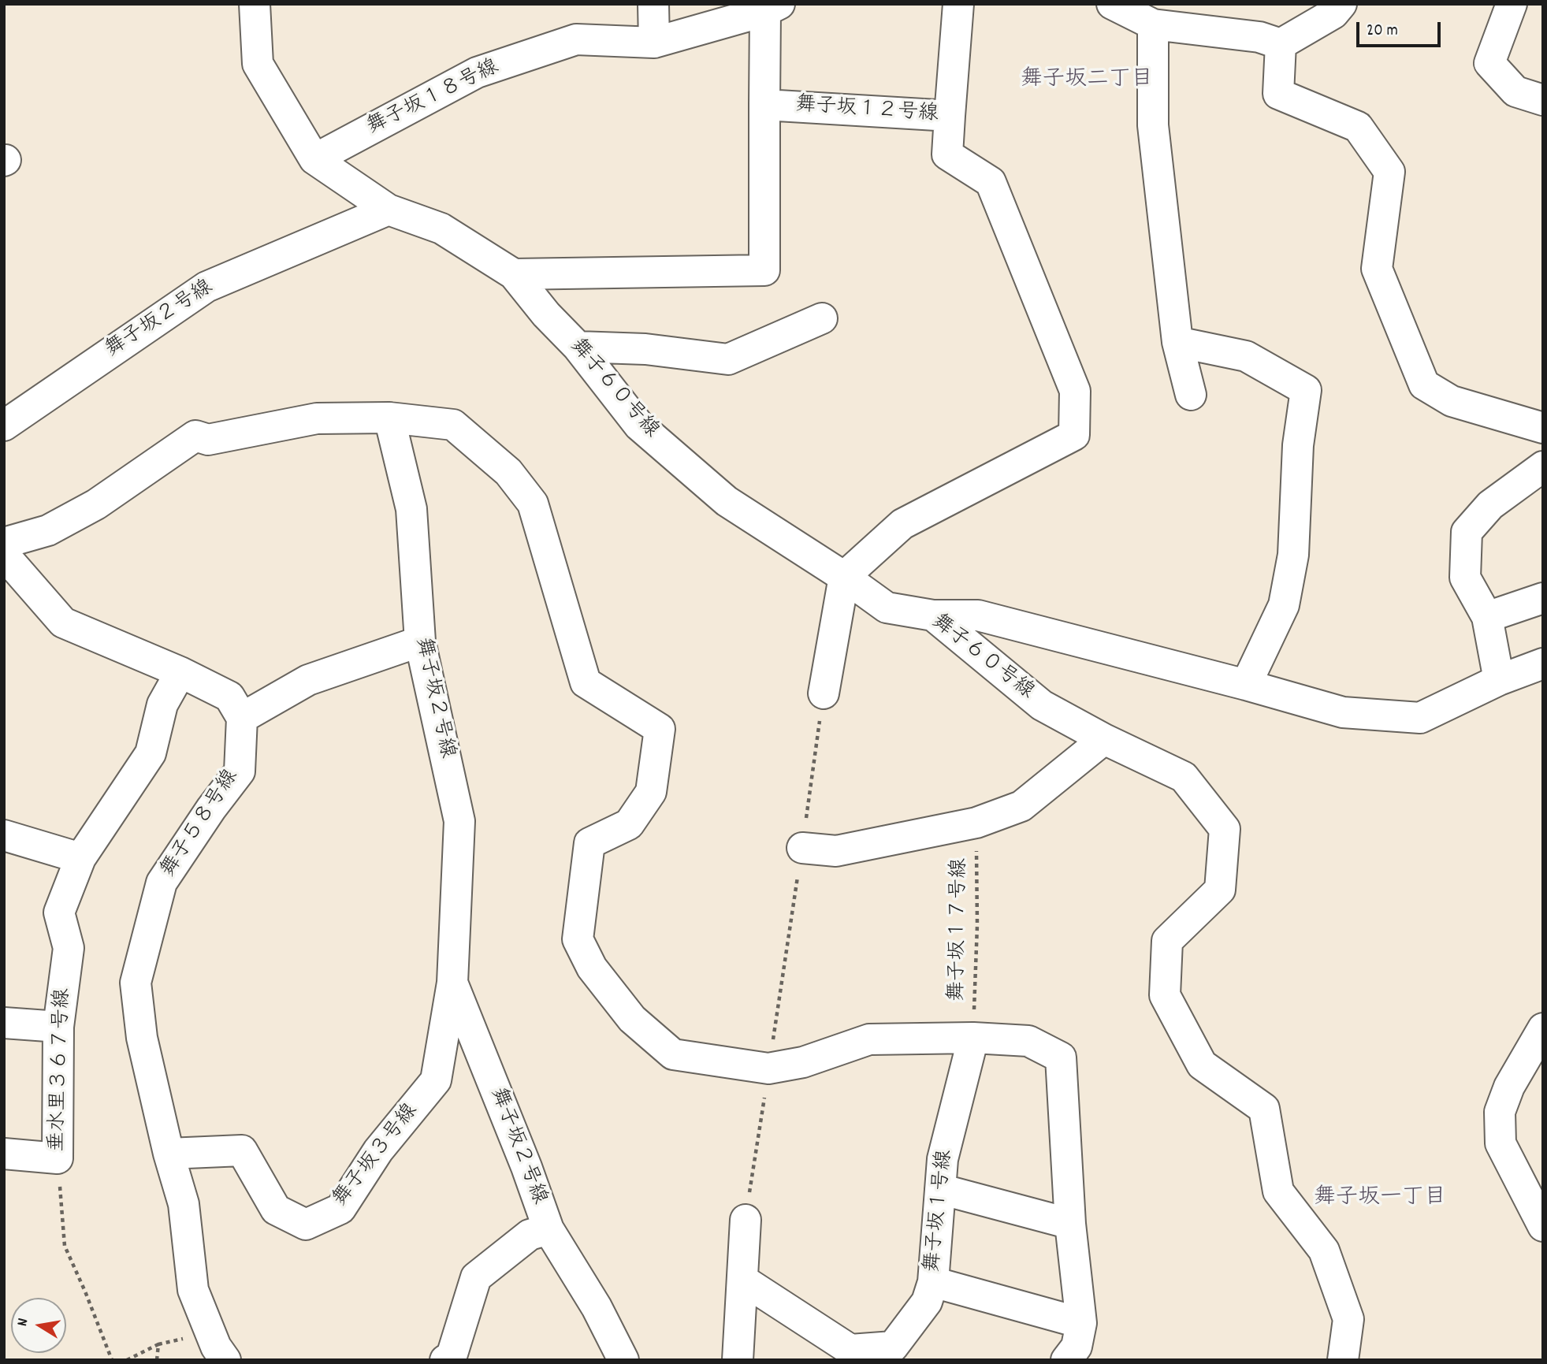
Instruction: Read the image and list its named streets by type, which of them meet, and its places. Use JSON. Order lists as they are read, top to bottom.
{
  "streets": {
    "street": [
      "舞子坂１８号線",
      "舞子坂１２号線",
      "舞子坂２号線",
      "舞子６０号線",
      "舞子５８号線",
      "垂水里３６７号線",
      "舞子坂３号線",
      "舞子坂１号線"
    ],
    "path": ["舞子坂１７号線"]
  },
  "crossings": [
    ["舞子坂１８号線", "舞子坂１２号線"],
    ["舞子坂１８号線", "舞子６０号線"],
    ["舞子坂２号線", "舞子６０号線"],
    ["舞子坂２号線", "舞子坂３号線"],
    ["舞子５８号線", "舞子坂３号線"],
    ["舞子坂１７号線", "舞子坂１号線"]
  ],
  "districts": ["舞子坂二丁目", "舞子坂一丁目"],
  "scale_bar": "20 m",
  "north": "left"
}
